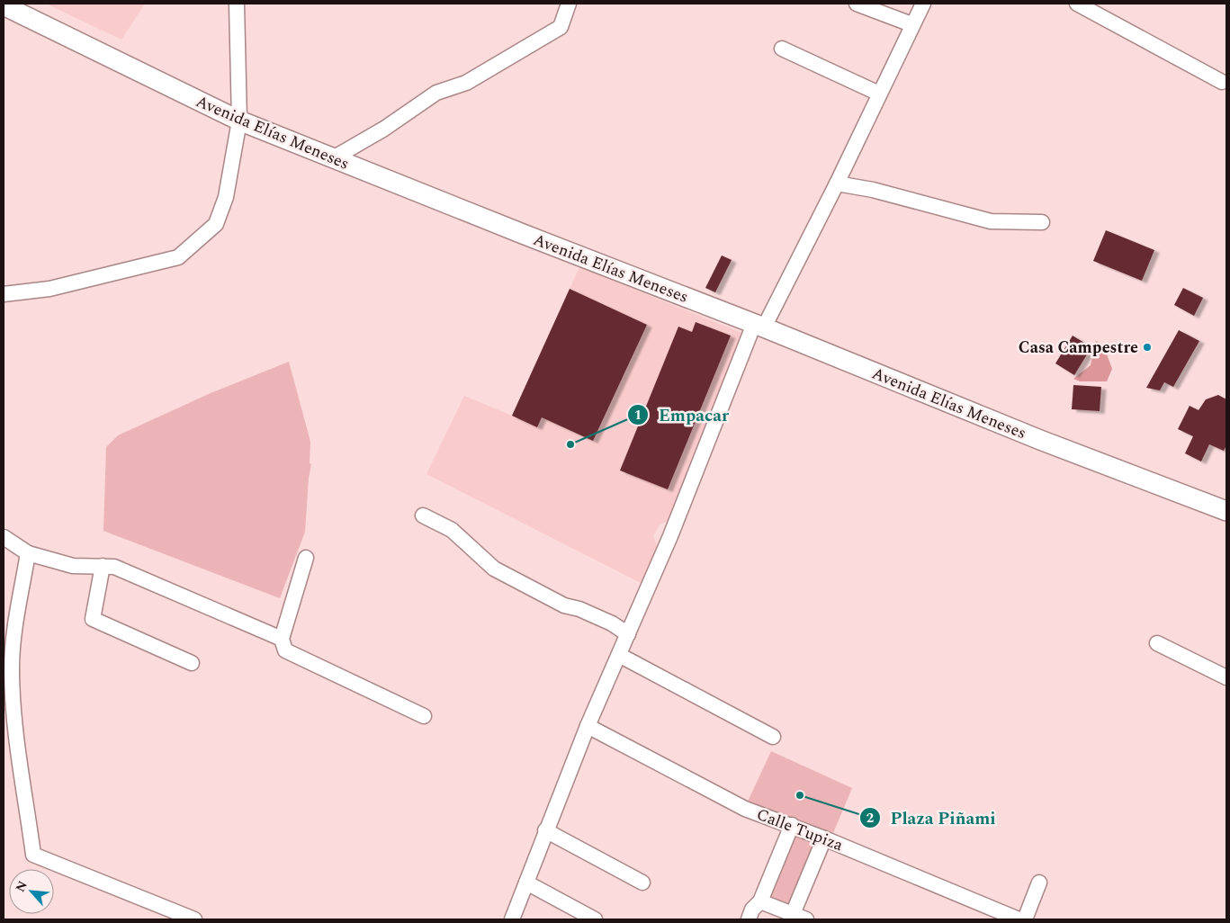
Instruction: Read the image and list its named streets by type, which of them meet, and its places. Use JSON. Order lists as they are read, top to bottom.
{
  "streets": {
    "main road": ["Avenida Elías Meneses"],
    "street": ["Calle Tupiza"]
  },
  "places": ["Casa Campestre", "Empacar", "Plaza Piñami"],
  "north": "top left"
}
